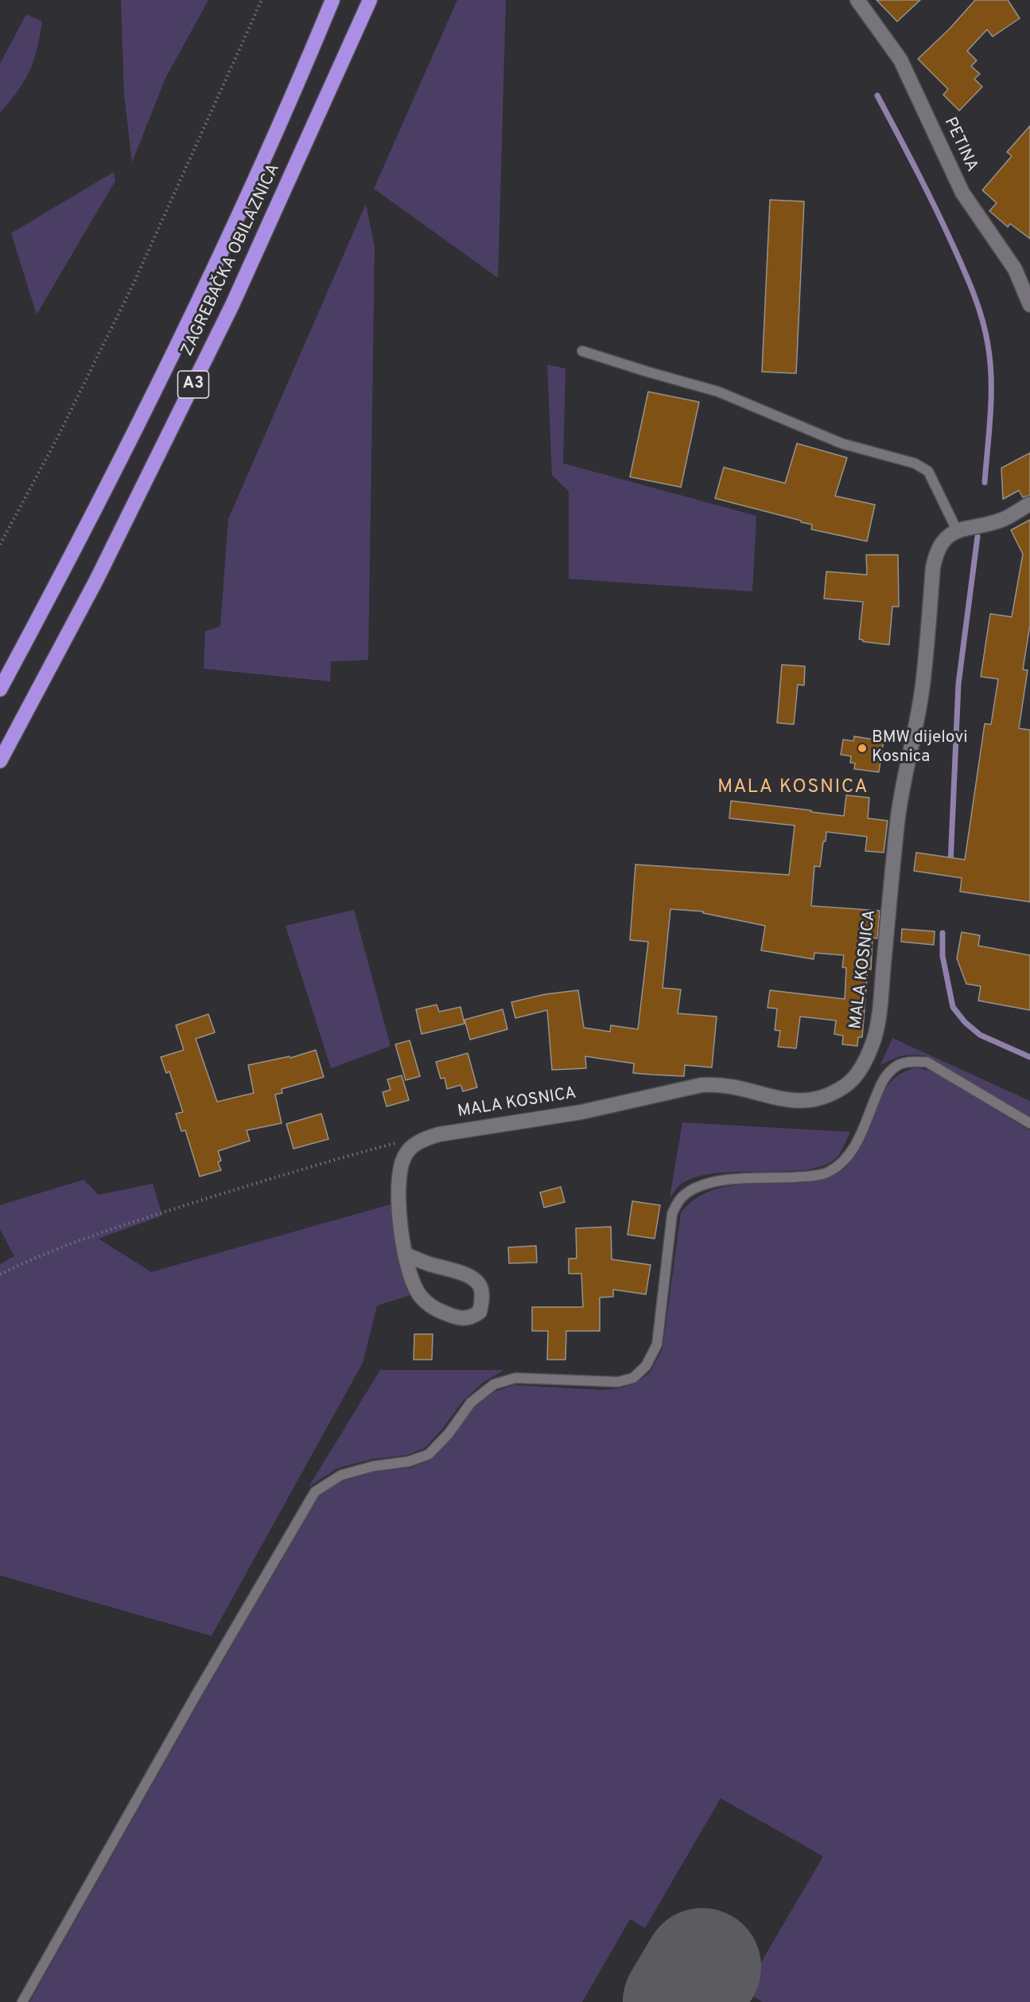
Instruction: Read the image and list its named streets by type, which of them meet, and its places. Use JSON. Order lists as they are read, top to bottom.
{
  "streets": {
    "highway": ["ZAGREBAČKA OBILAZNICA", "A3"],
    "street": ["PETINA", "MALA KOSNICA"]
  },
  "districts": ["MALA KOSNICA"],
  "places": ["BMW dijelovi Kosnica"]
}
